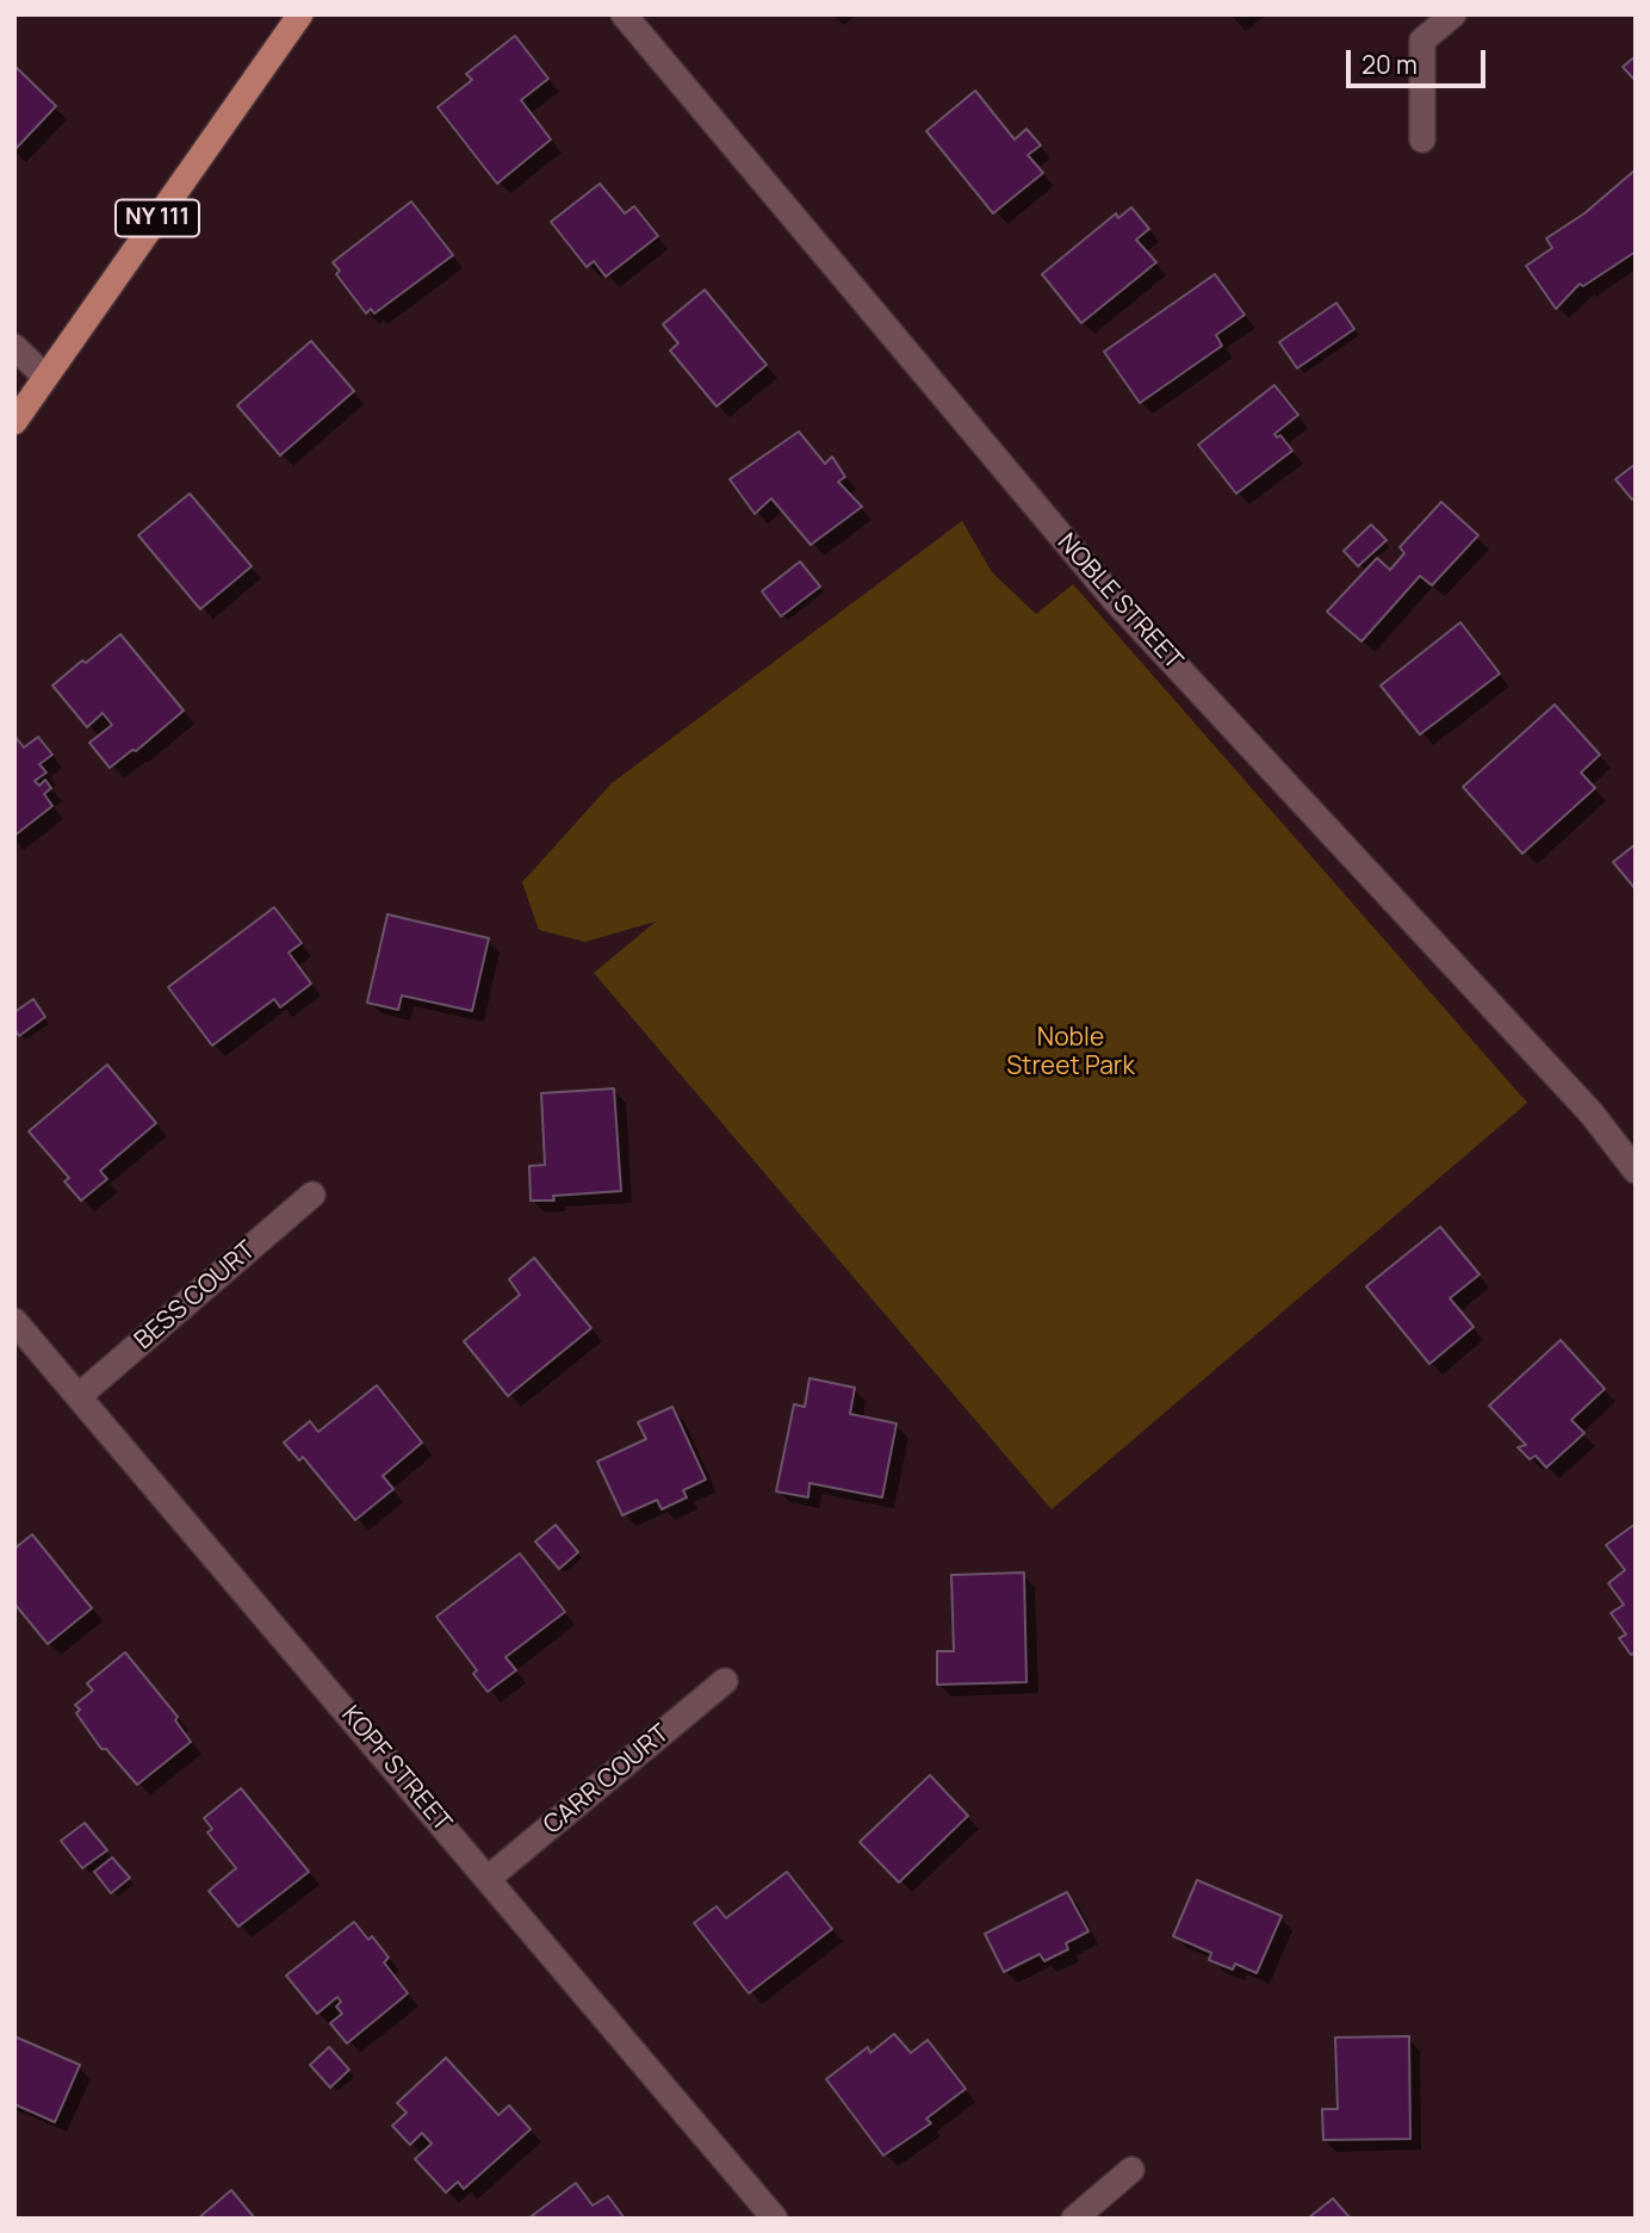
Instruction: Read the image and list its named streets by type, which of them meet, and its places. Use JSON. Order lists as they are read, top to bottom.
{
  "streets": {
    "main road": ["NY 111"],
    "street": [
      "NOBLE STREET",
      "BESS COURT",
      "KOPF STREET",
      "CARR COURT"
    ]
  },
  "crossings": [
    ["BESS COURT", "KOPF STREET"],
    ["KOPF STREET", "CARR COURT"]
  ],
  "parks": ["Noble Street Park"],
  "scale_bar": "20 m"
}
